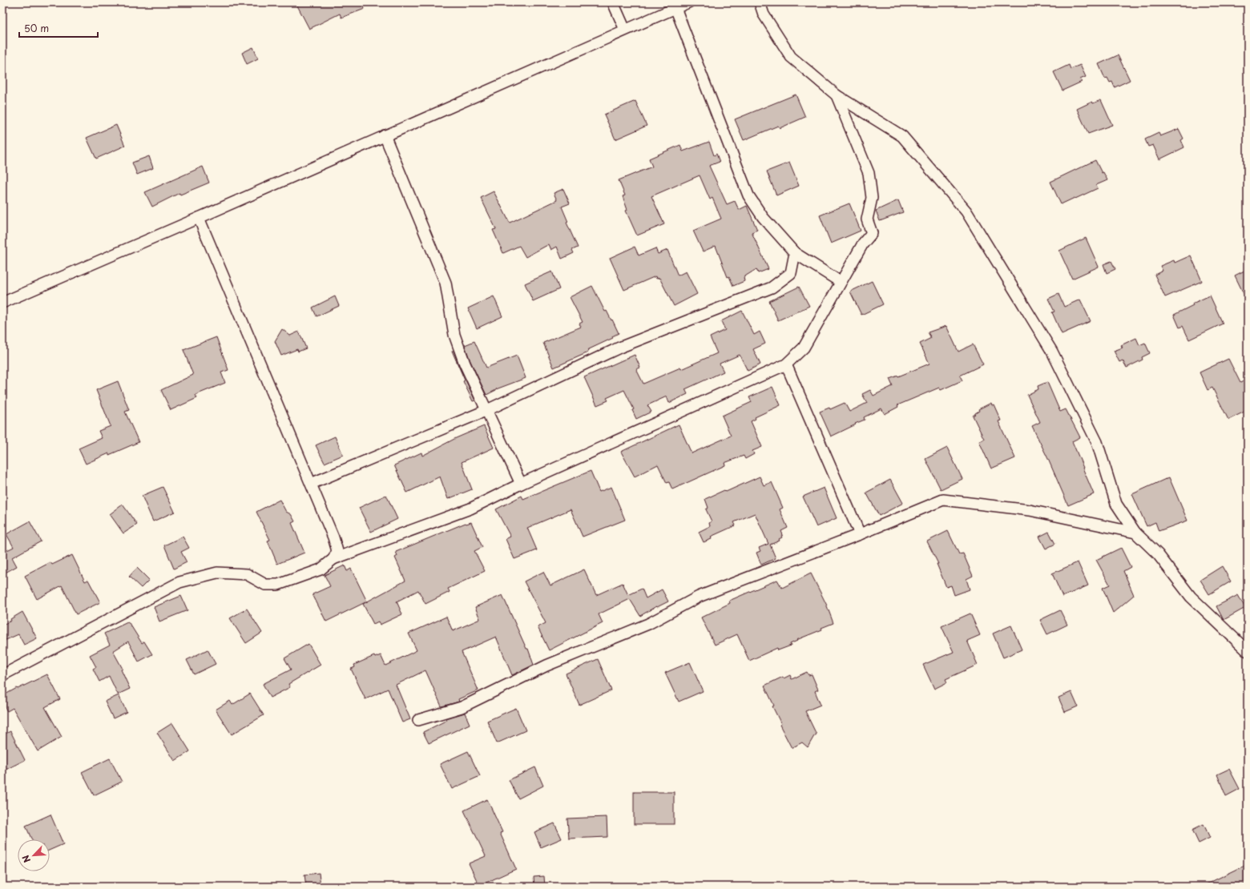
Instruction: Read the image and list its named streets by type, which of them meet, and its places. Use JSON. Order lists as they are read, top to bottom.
{
  "scale_bar": "50 m",
  "north": "bottom left"
}
